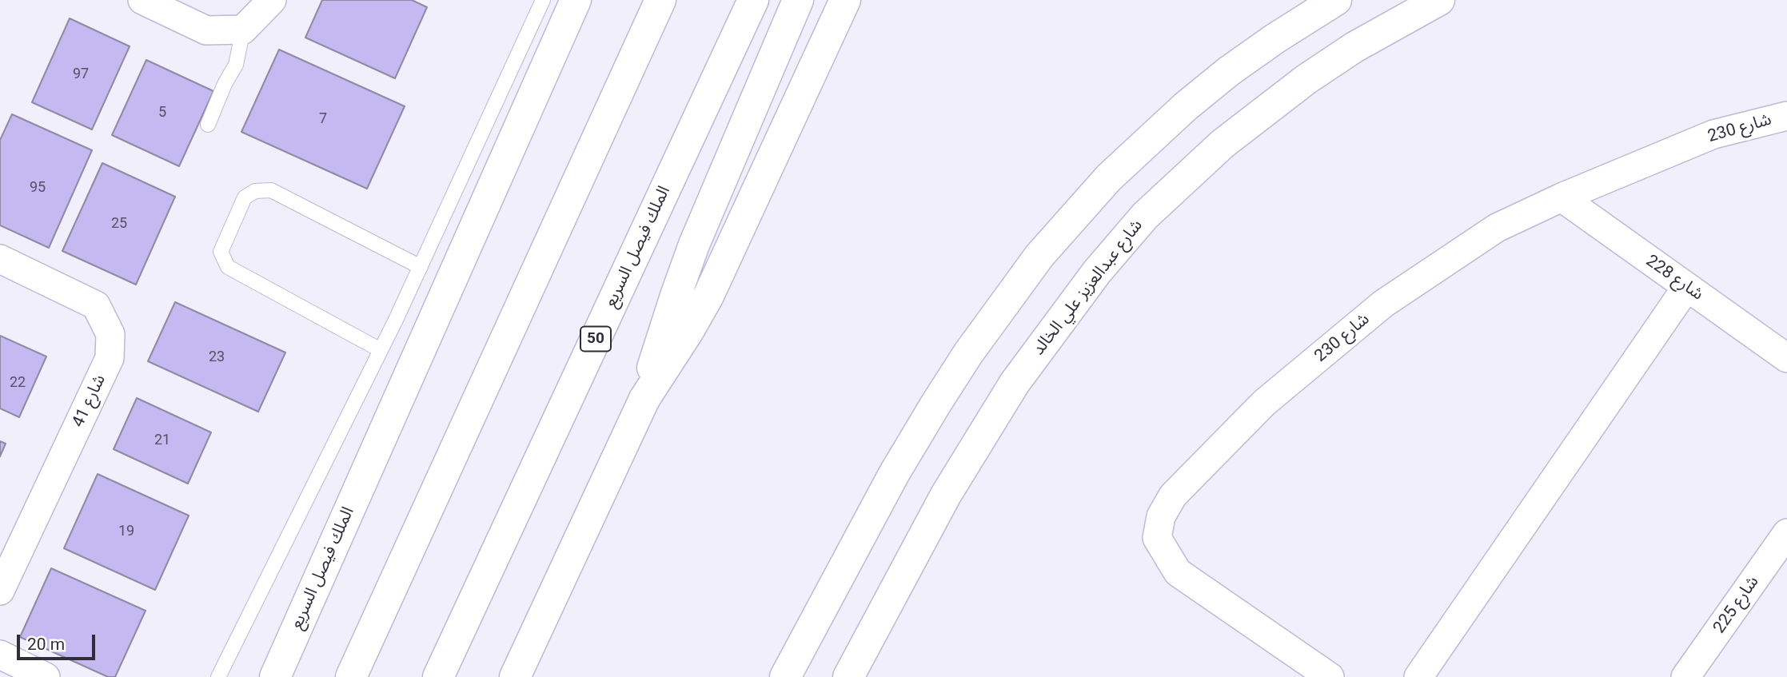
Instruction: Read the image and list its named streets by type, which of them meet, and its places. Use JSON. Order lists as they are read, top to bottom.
{
  "streets": {
    "main road": ["الملك فيصل السريع", "شارع عبدالعزيز علي الخالد", "50"],
    "street": [
      "شارع 230",
      "شارع 228",
      "شارع 41",
      "شارع 225"
    ]
  },
  "crossings": [
    ["شارع 230", "شارع 228"]
  ],
  "house_numbers": [
    "97",
    "5",
    "7",
    "95",
    "25",
    "23",
    "22",
    "21",
    "19"
  ],
  "scale_bar": "20 m"
}
